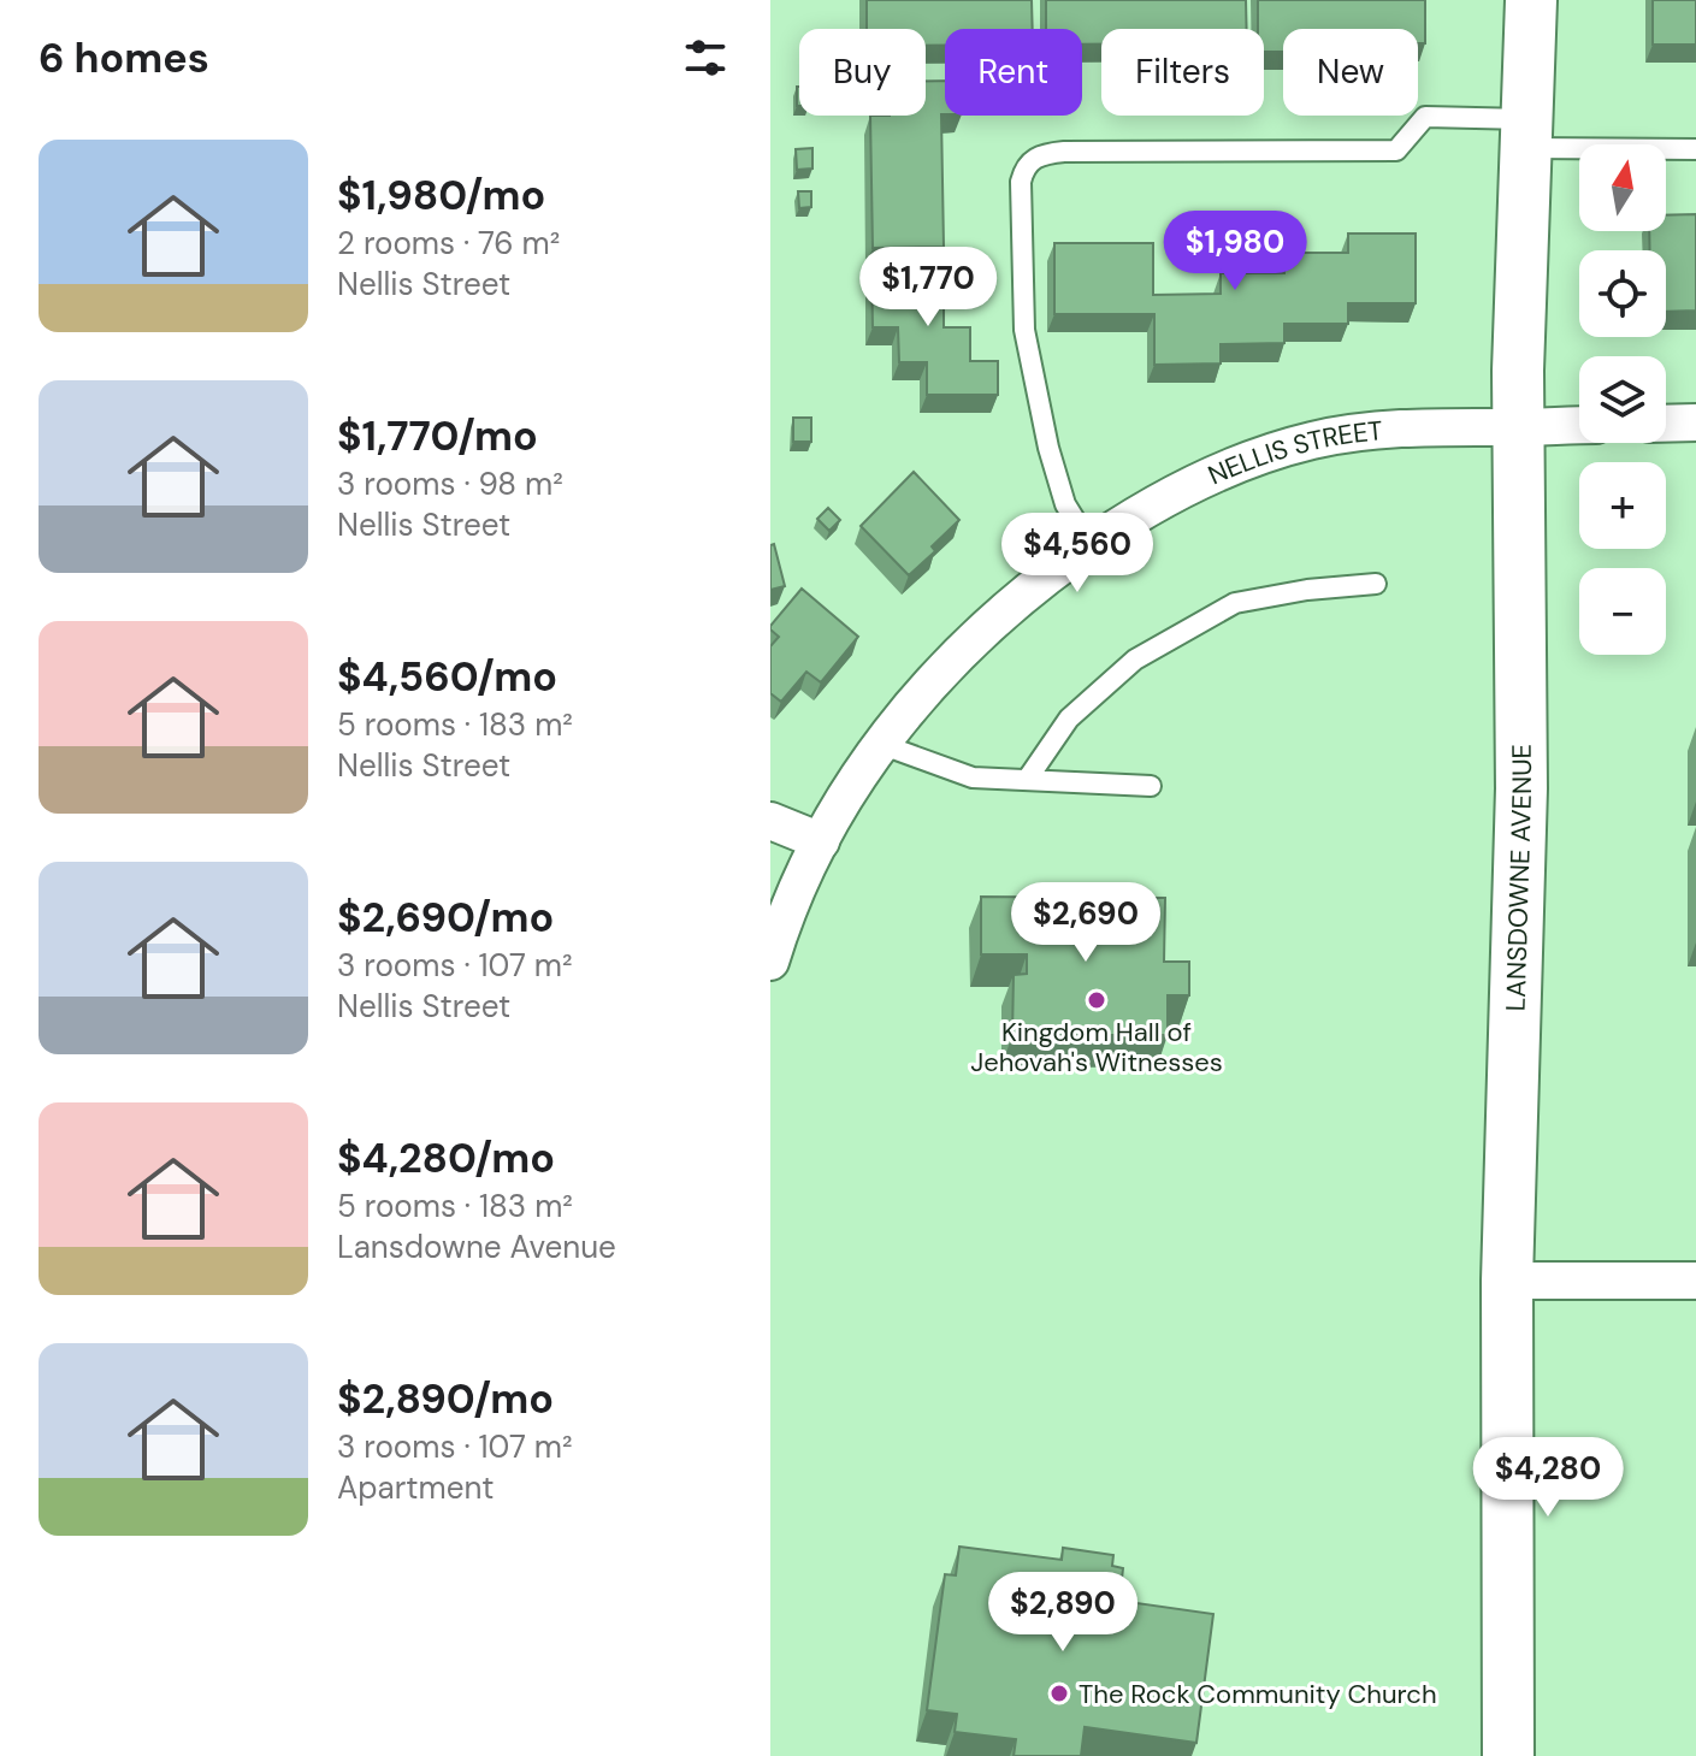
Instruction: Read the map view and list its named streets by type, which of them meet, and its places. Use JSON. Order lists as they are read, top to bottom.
{
  "streets": {
    "main road": ["LANSDOWNE AVENUE"],
    "street": ["NELLIS STREET"]
  },
  "crossings": [
    ["NELLIS STREET", "LANSDOWNE AVENUE"]
  ],
  "places": ["Kingdom Hall of Jehovah's Witnesses", "The Rock Community Church"],
  "north": "top",
  "page": {
    "heading": "6 homes",
    "chip": [
      "Buy",
      "Rent",
      "Filters",
      "New"
    ],
    "list": [
      {
        "name": "$1,980/mo",
        "note": "2 rooms · 76 m² · Nellis Street"
      },
      {
        "name": "$1,770/mo",
        "note": "3 rooms · 98 m² · Nellis Street"
      },
      {
        "name": "$4,560/mo",
        "note": "5 rooms · 183 m² · Nellis Street"
      },
      {
        "name": "$2,690/mo",
        "note": "3 rooms · 107 m² · Nellis Street"
      },
      {
        "name": "$4,280/mo",
        "note": "5 rooms · 183 m² · Lansdowne Avenue"
      },
      {
        "name": "$2,890/mo",
        "note": "3 rooms · 107 m² · Apartment"
      }
    ],
    "map_buttons": ["+", "−"],
    "price": [
      "$1,980",
      "$1,770",
      "$4,560",
      "$2,690",
      "$4,280",
      "$2,890"
    ]
  }
}
